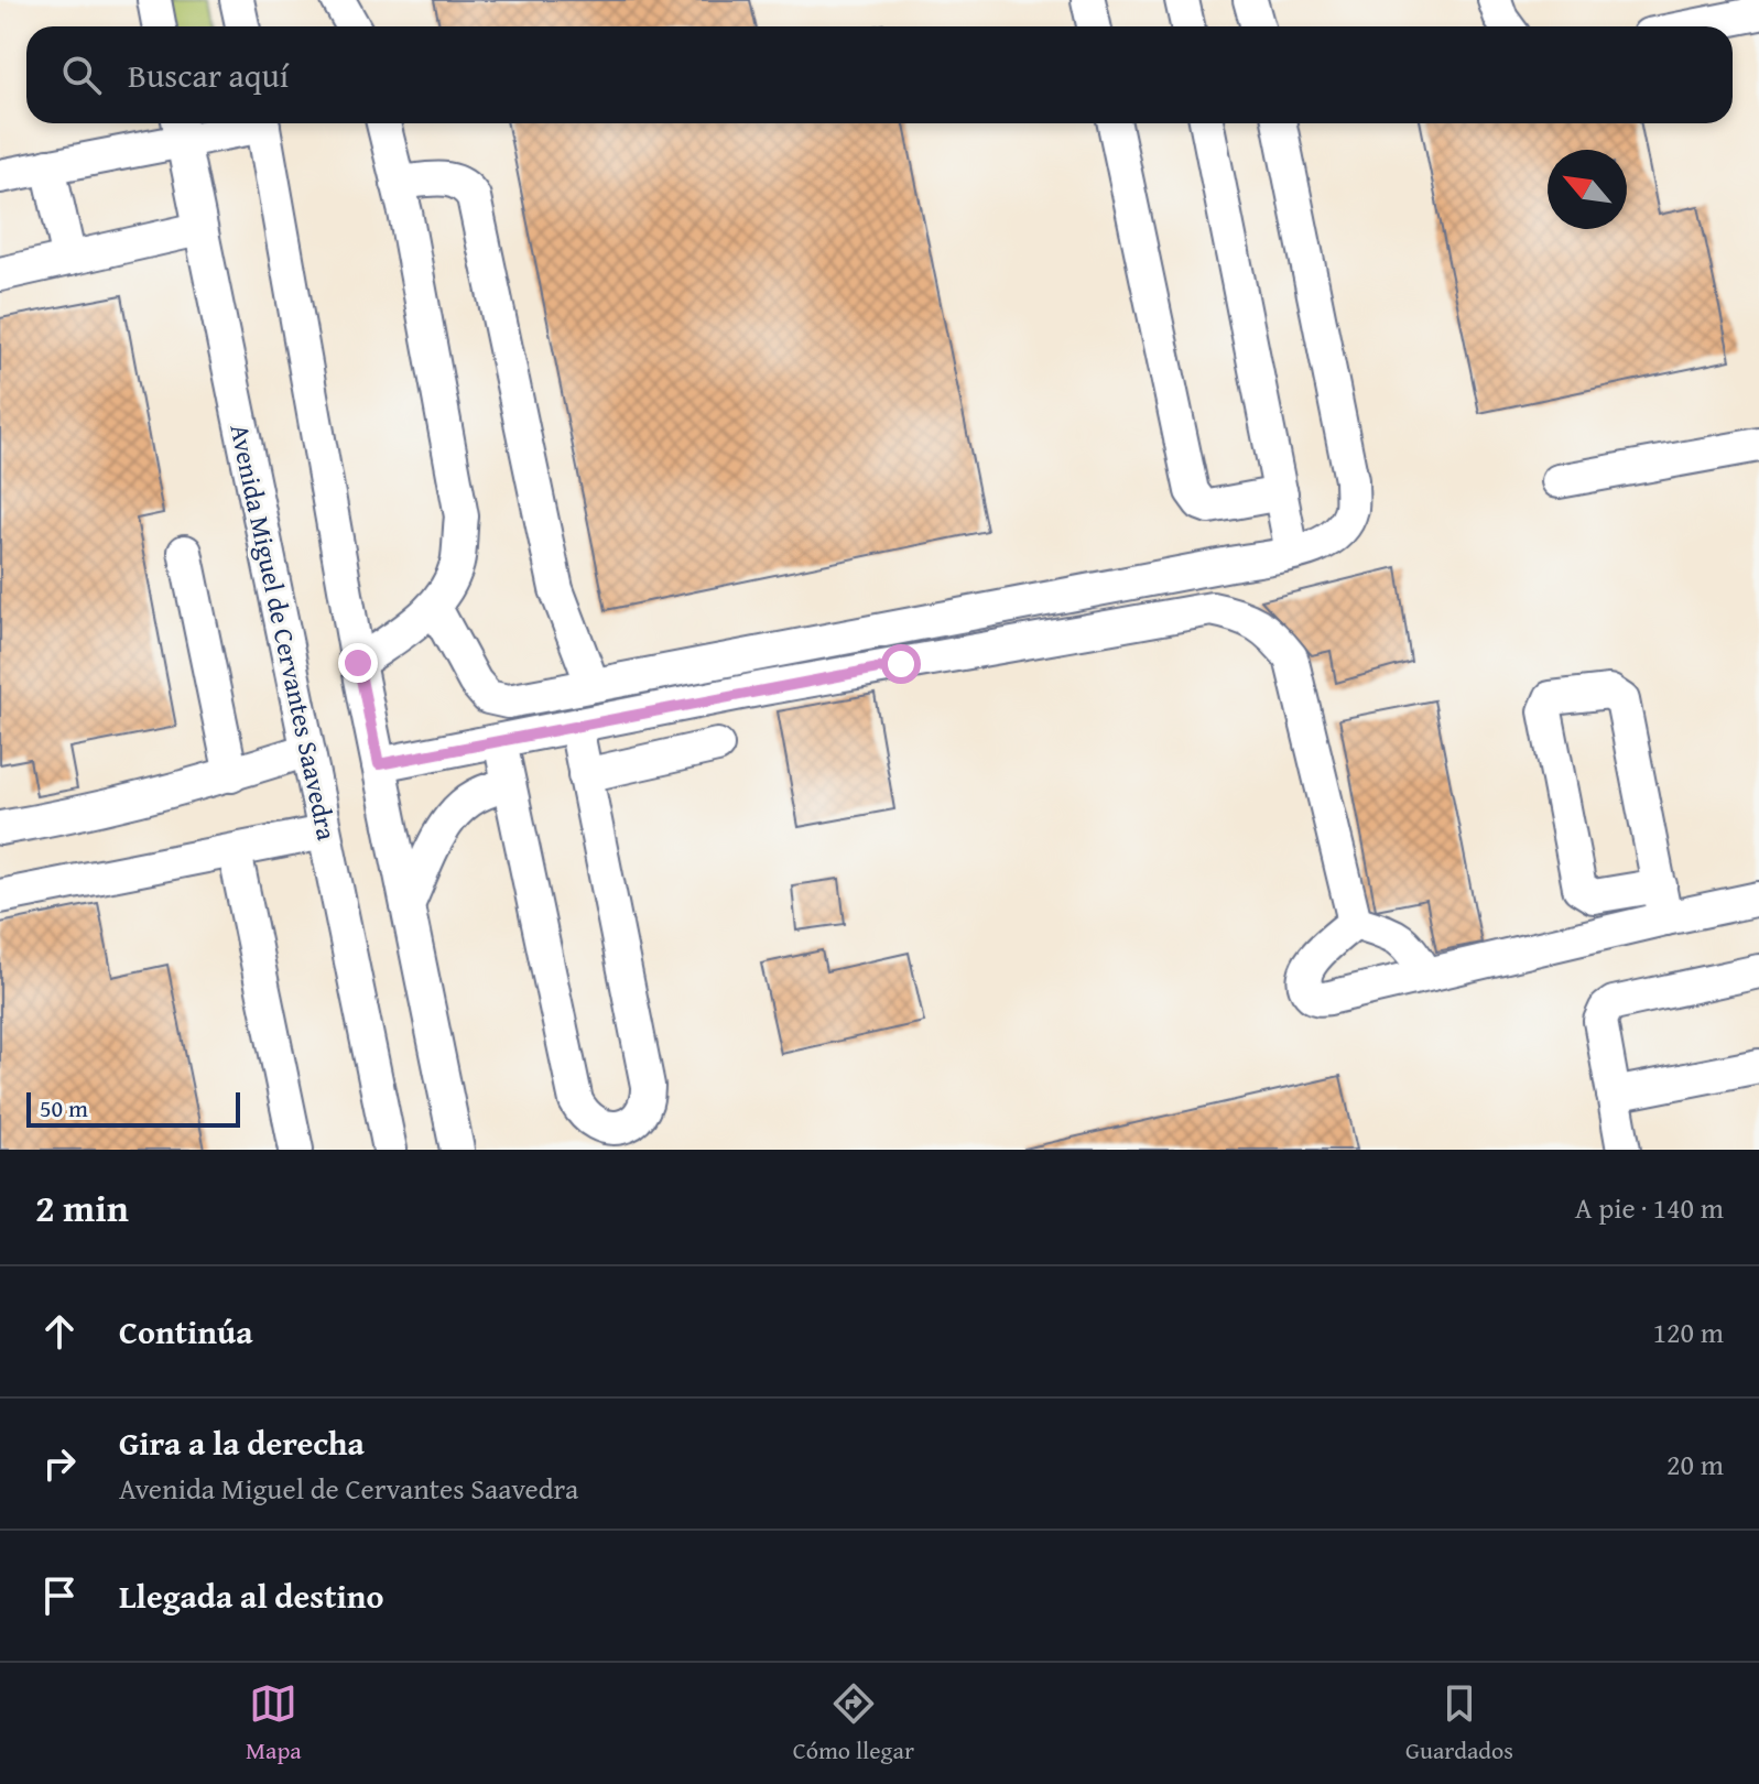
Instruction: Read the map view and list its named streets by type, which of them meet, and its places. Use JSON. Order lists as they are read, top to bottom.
{
  "streets": {
    "street": ["Avenida Miguel de Cervantes Saavedra"]
  },
  "scale_bar": "50 m",
  "north": "top left",
  "page": {
    "search": "Buscar aquí",
    "scale": "50 m",
    "heading": ["2 min", "A pie · 140 m"],
    "list": [
      ["Continúa", "120 m"],
      ["Gira a la derecha", "Avenida Miguel de Cervantes Saavedra", "20 m"],
      "Llegada al destino"
    ],
    "nav": ["Mapa", "Cómo llegar", "Guardados"]
  }
}
